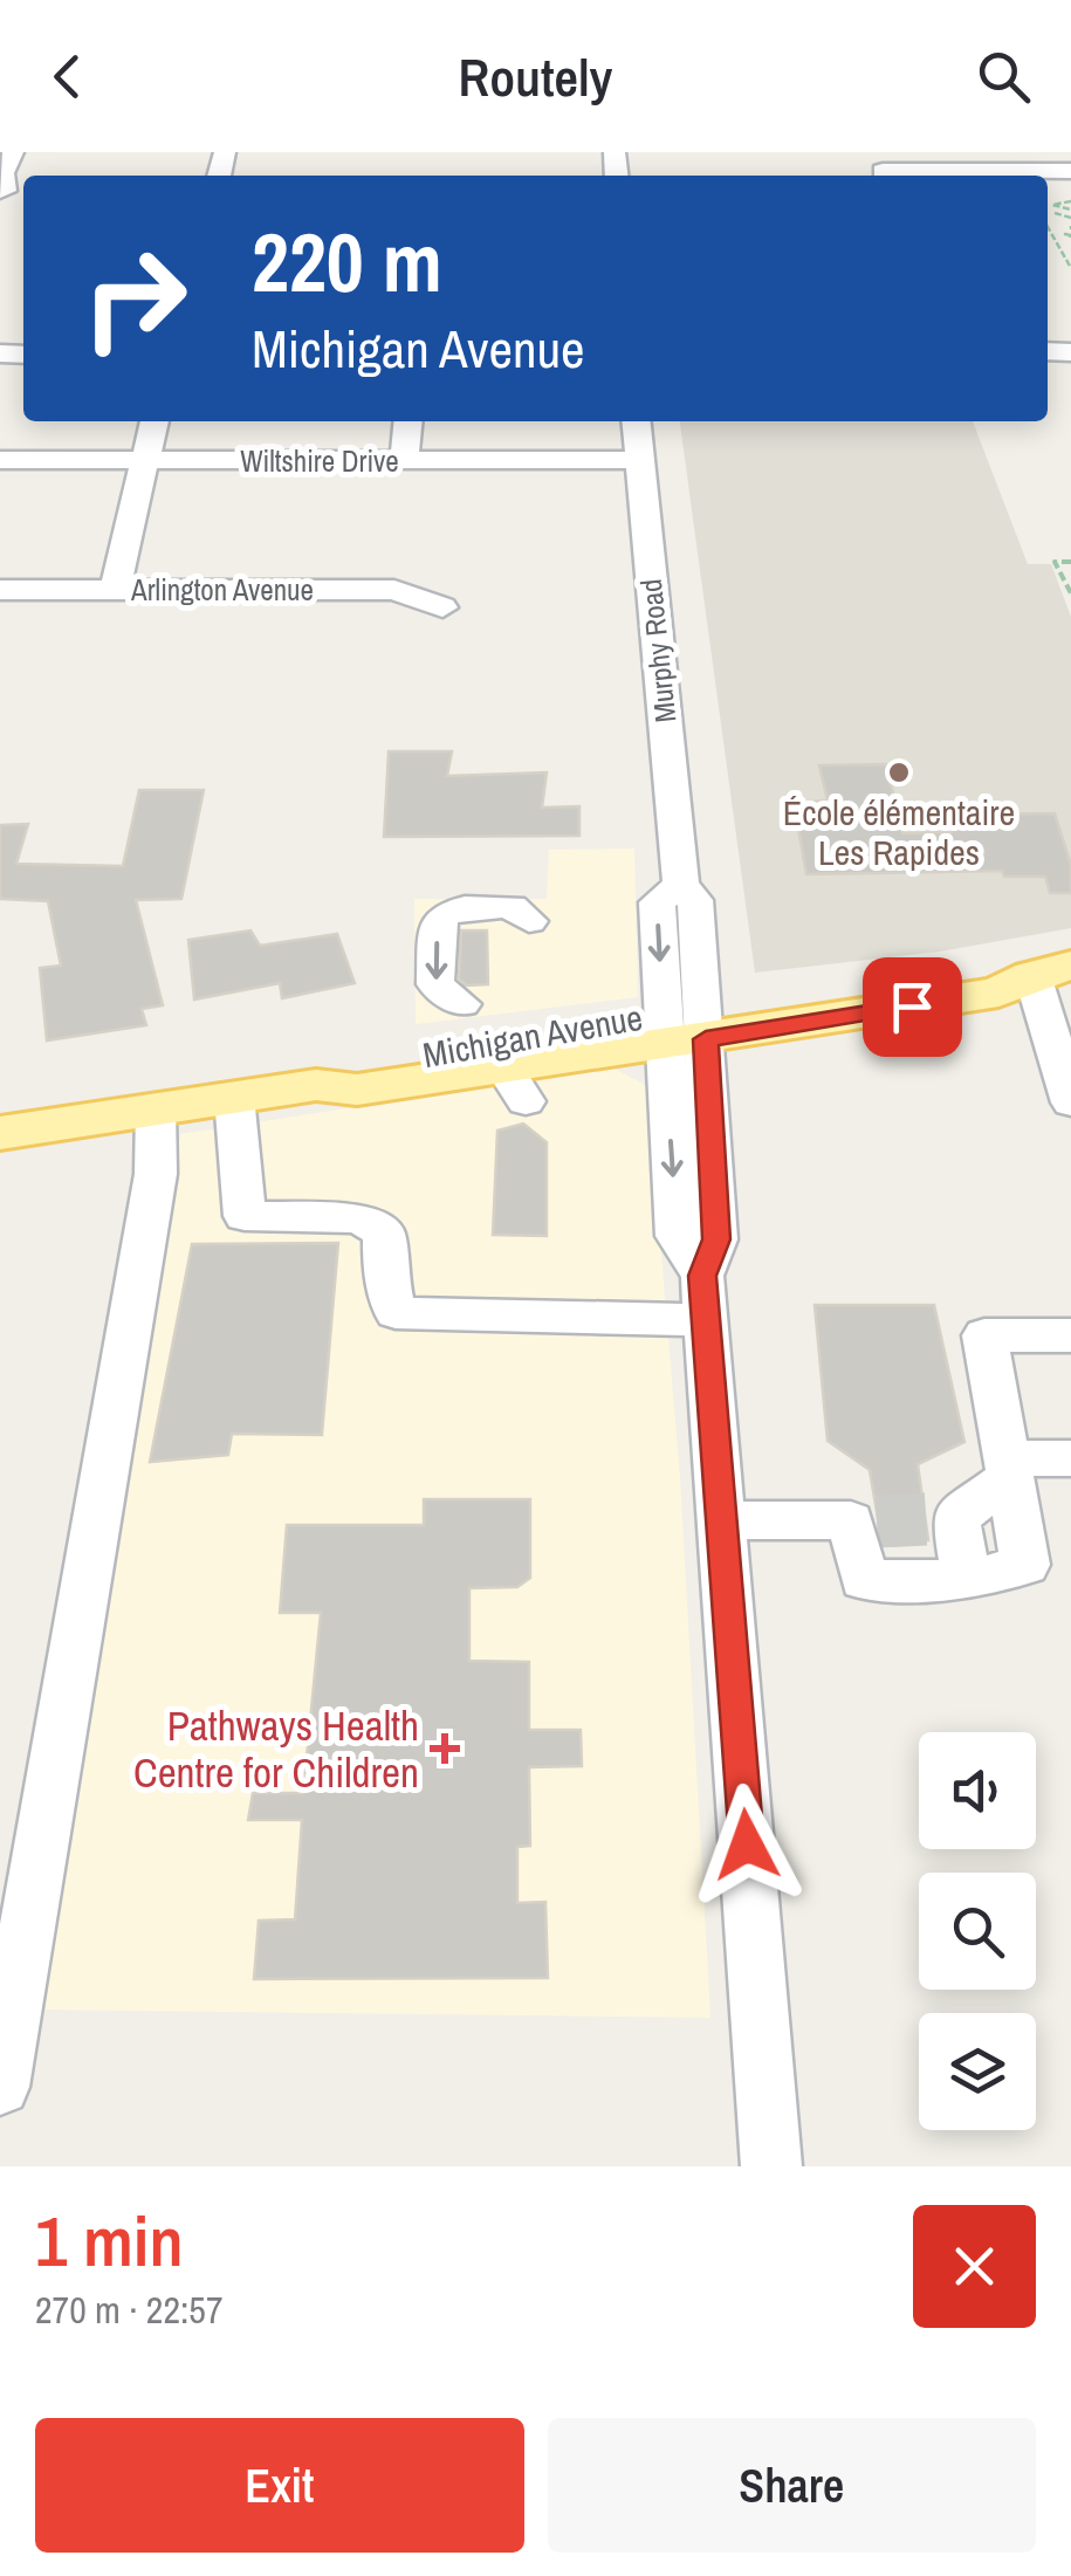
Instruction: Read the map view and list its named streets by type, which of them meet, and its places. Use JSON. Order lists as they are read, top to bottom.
{
  "streets": {
    "main road": ["Michigan Avenue"],
    "street": ["Wiltshire Drive", "Arlington Avenue", "Murphy Road"]
  },
  "crossings": [
    ["Wiltshire Drive", "Murphy Road"],
    ["Murphy Road", "Michigan Avenue"]
  ],
  "places": {
    "other": ["École élémentaire Les Rapides"],
    "health": ["Pathways Health Centre for Children"]
  },
  "page": {
    "header": "Routely",
    "turn": ["220 m", "Michigan Avenue"],
    "heading": ["1 min", "270 m · 22:57"],
    "buttons": ["Exit", "Share"]
  }
}
